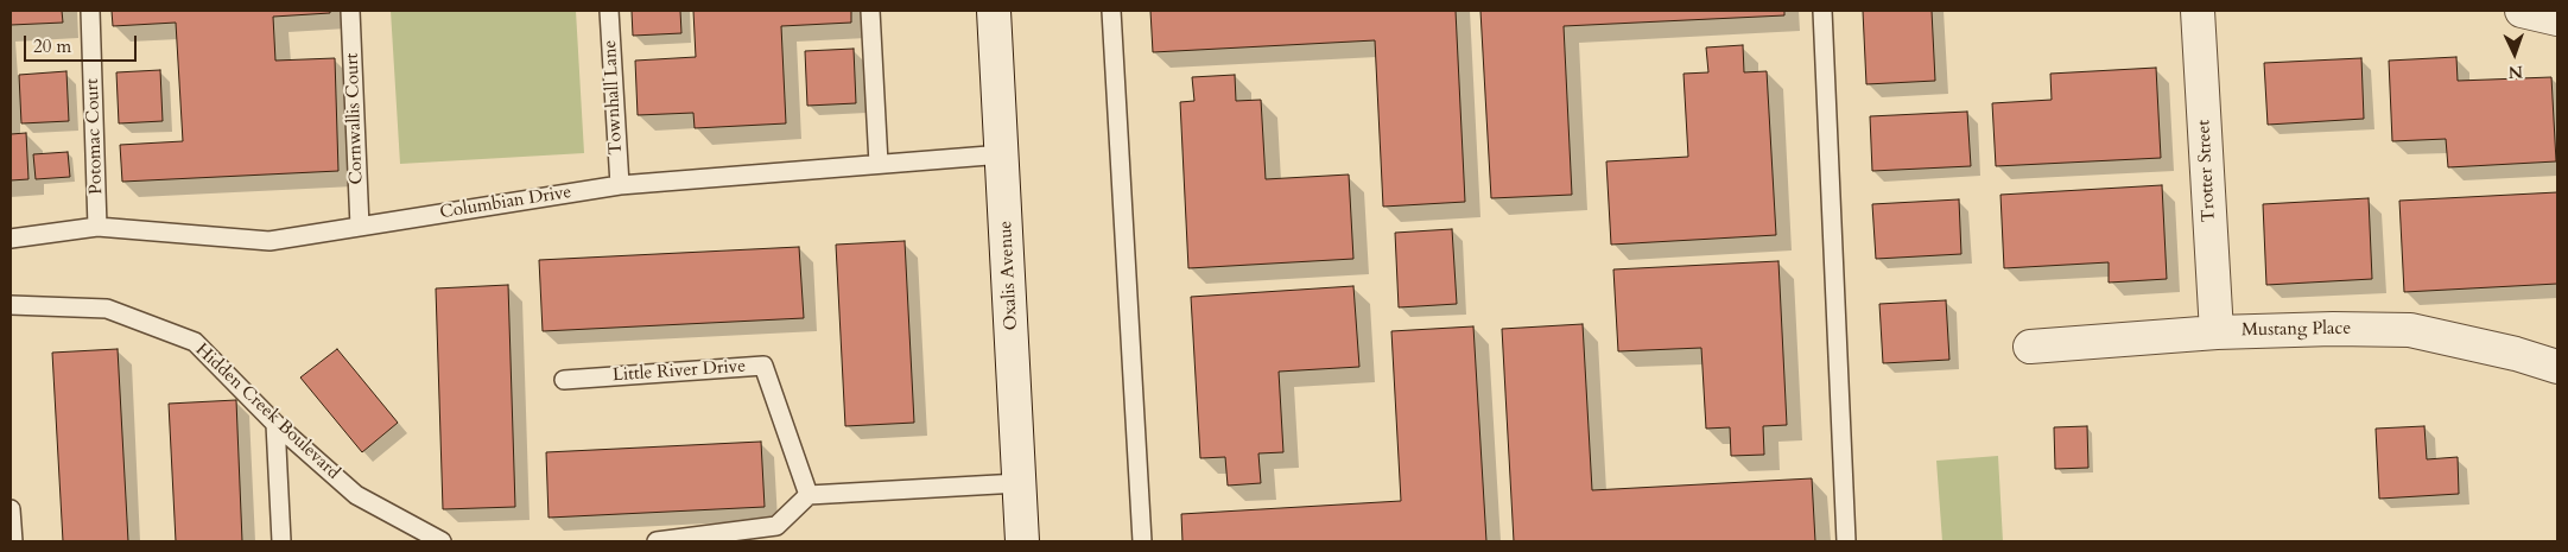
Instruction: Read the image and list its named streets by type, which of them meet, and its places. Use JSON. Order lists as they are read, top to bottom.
{
  "streets": {
    "street": ["Trotter Street", "Oxalis Avenue", "Mustang Place"],
    "lane": [
      "Townhall Lane",
      "Cornwallis Court",
      "Potomac Court",
      "Columbian Drive",
      "Little River Drive",
      "Hidden Creek Boulevard"
    ]
  },
  "crossings": [
    ["Townhall Lane", "Columbian Drive"],
    ["Cornwallis Court", "Columbian Drive"],
    ["Potomac Court", "Columbian Drive"],
    ["Trotter Street", "Mustang Place"],
    ["Columbian Drive", "Oxalis Avenue"]
  ],
  "scale_bar": "20 m",
  "north": "bottom"
}
